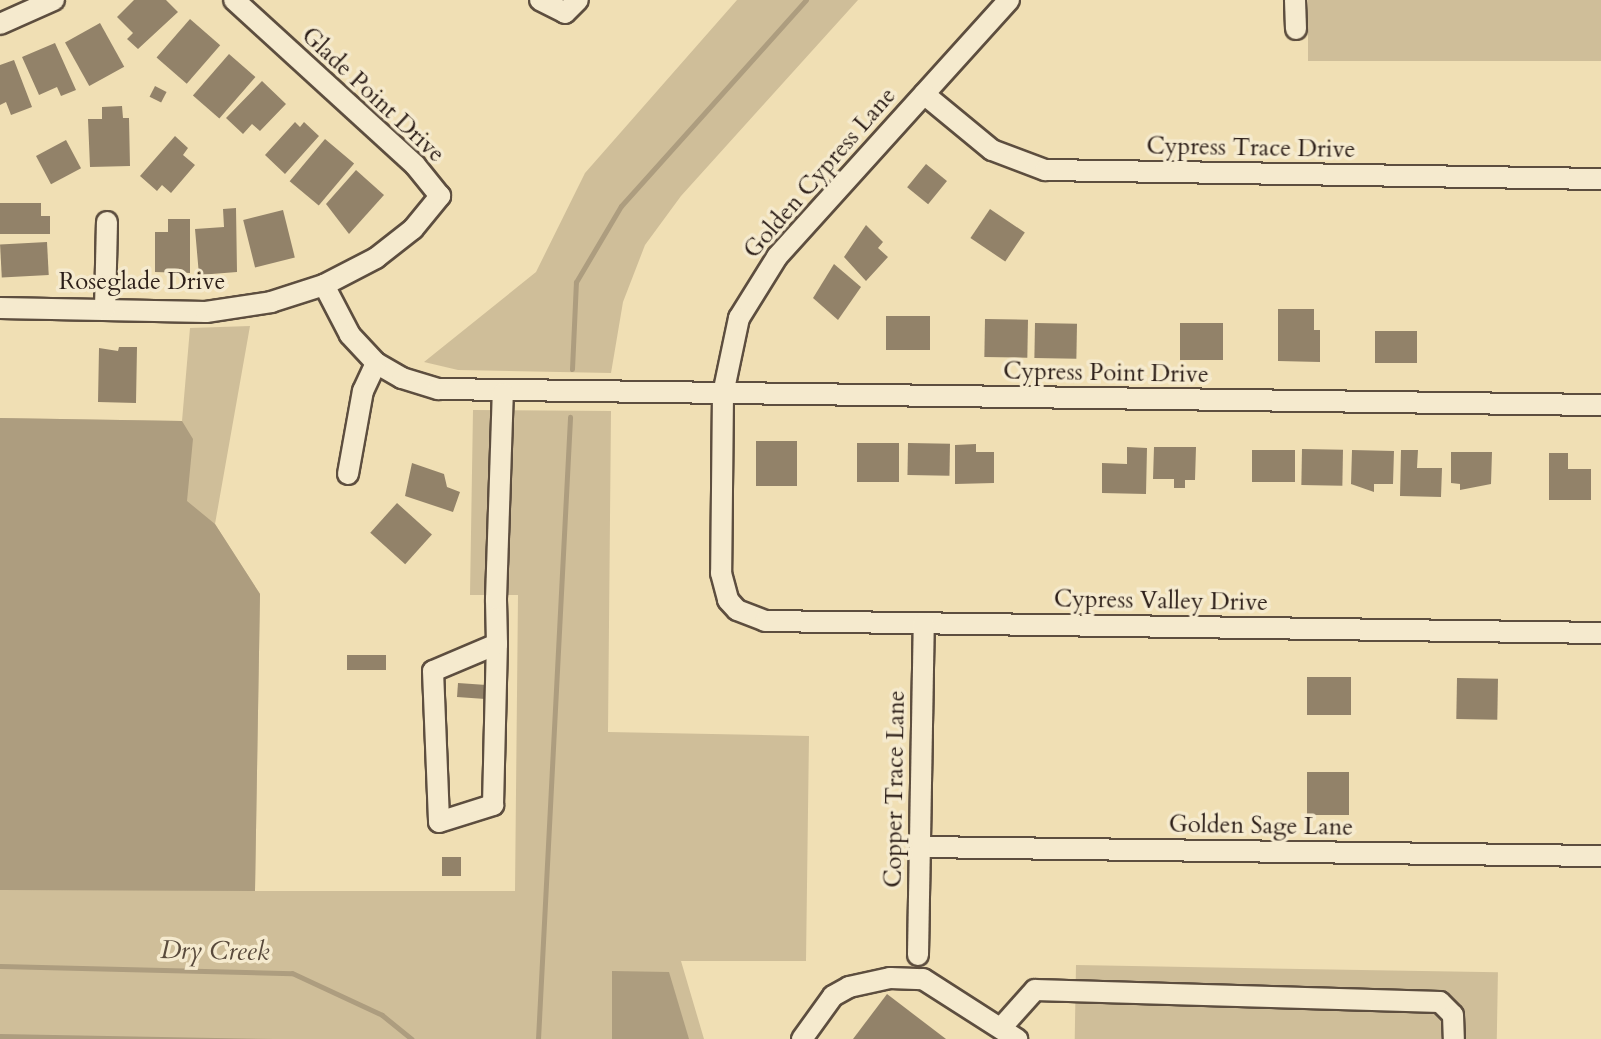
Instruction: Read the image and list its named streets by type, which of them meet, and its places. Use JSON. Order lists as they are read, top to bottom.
{
  "streets": {
    "street": [
      "Glade Point Drive",
      "Cypress Trace Drive",
      "Golden Cypress Lane",
      "Roseglade Drive",
      "Cypress Point Drive",
      "Cypress Valley Drive",
      "Copper Trace Lane",
      "Golden Sage Lane"
    ]
  },
  "crossings": [
    ["Glade Point Drive", "Roseglade Drive"],
    ["Cypress Trace Drive", "Golden Cypress Lane"],
    ["Golden Cypress Lane", "Cypress Point Drive"],
    ["Golden Cypress Lane", "Cypress Valley Drive"],
    ["Cypress Valley Drive", "Copper Trace Lane"],
    ["Copper Trace Lane", "Golden Sage Lane"]
  ],
  "water": ["Dry Creek"]
}
